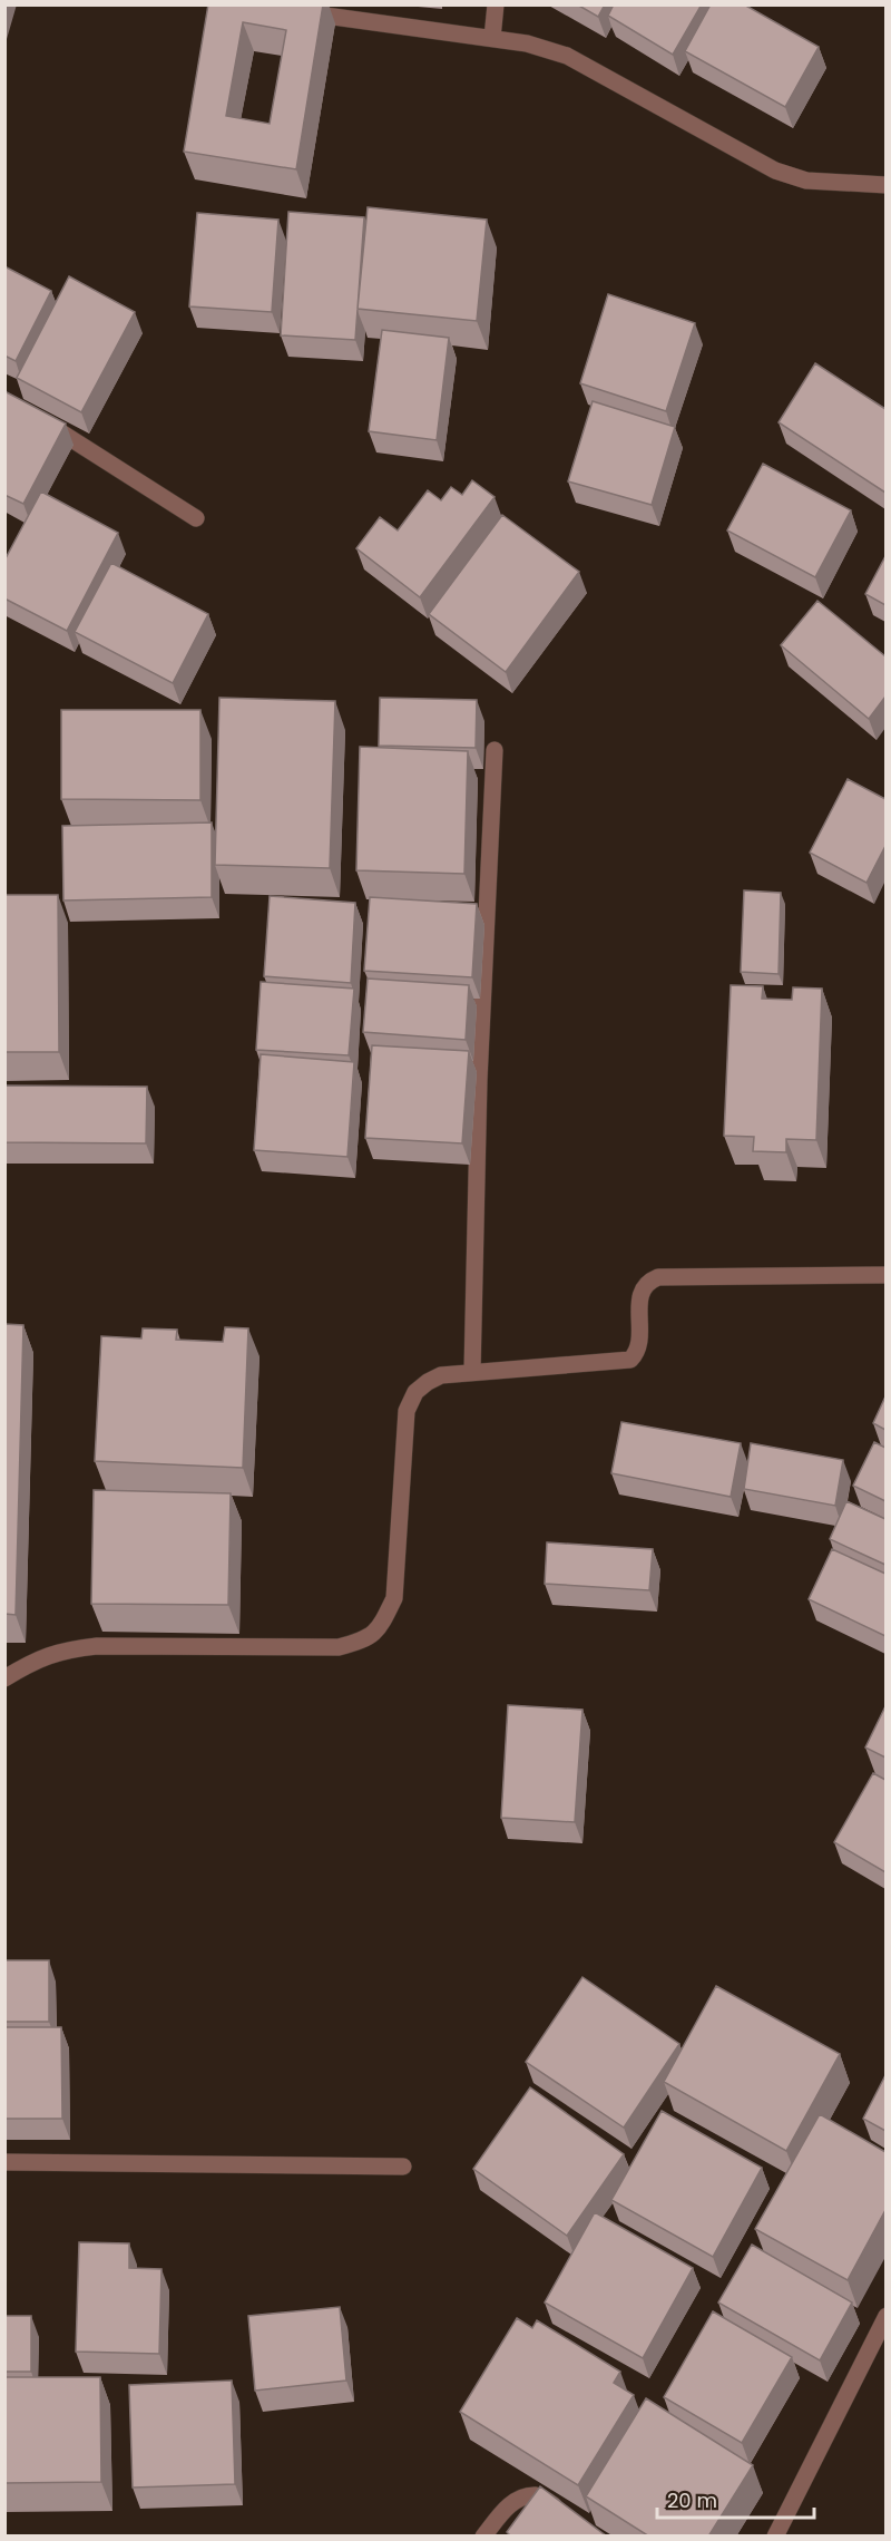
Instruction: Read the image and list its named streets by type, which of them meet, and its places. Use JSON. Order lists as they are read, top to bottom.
{
  "scale_bar": "20 m"
}
